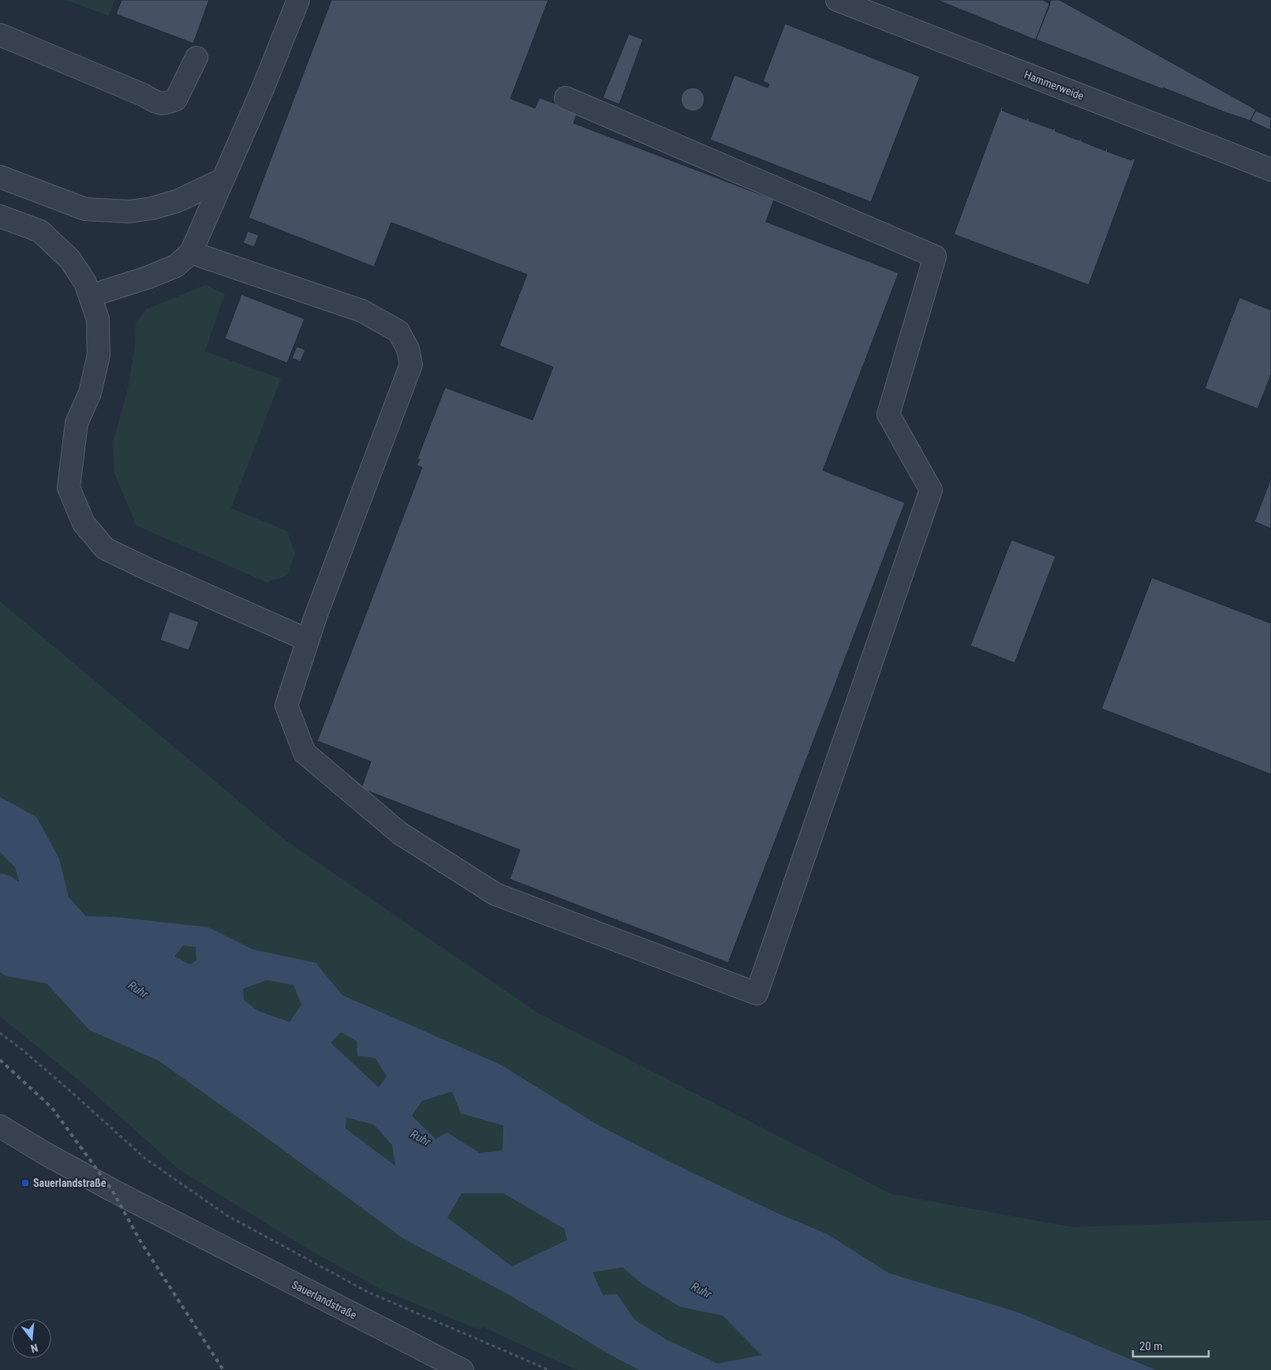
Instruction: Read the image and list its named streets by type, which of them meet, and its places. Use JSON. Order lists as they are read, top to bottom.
{
  "streets": {
    "street": ["Hammerweide", "Sauerlandstraße"]
  },
  "water": ["Ruhr"],
  "places": {
    "transit": ["Sauerlandstraße"]
  },
  "scale_bar": "20 m",
  "north": "bottom"
}
